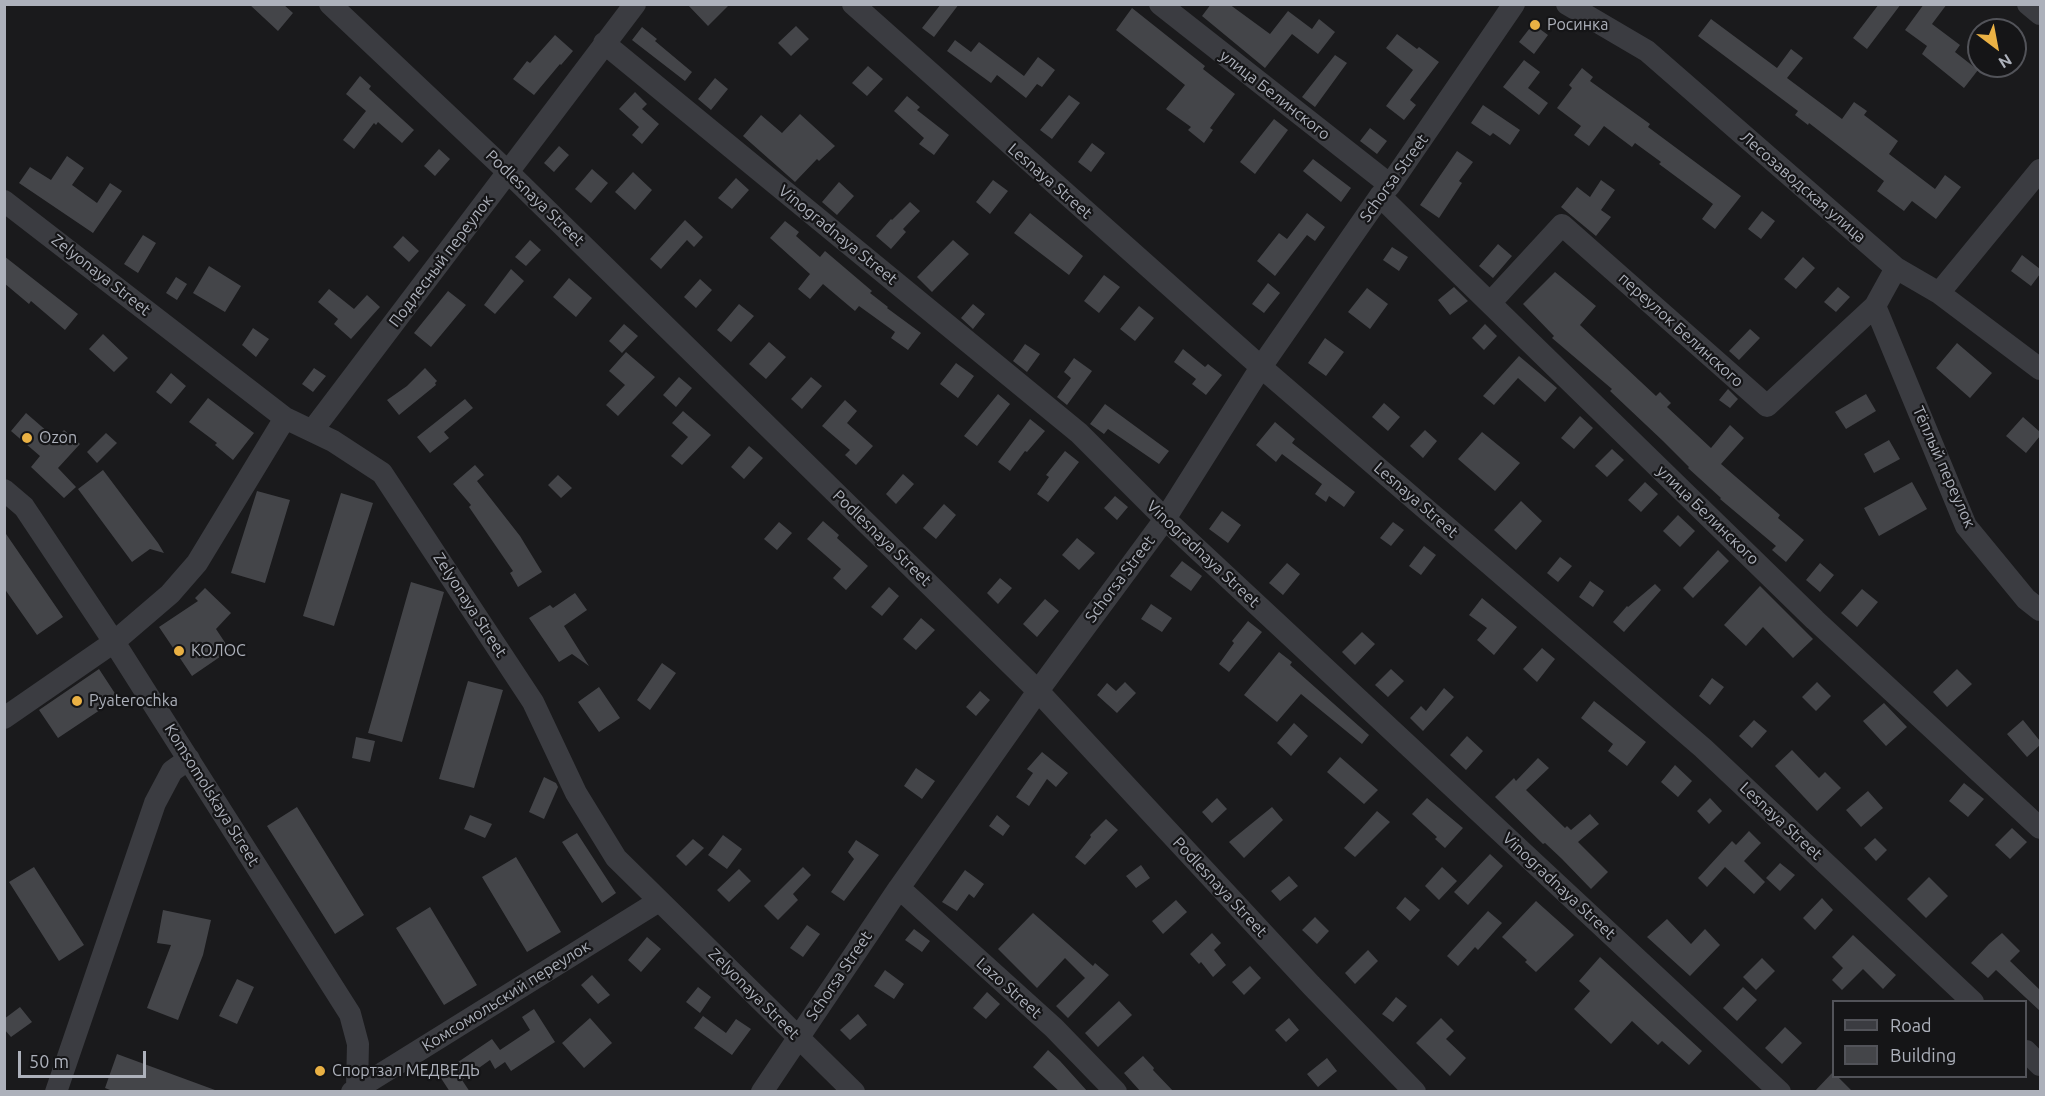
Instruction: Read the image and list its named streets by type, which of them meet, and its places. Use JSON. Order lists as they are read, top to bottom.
{
  "streets": {
    "street": [
      "улица Белинского",
      "Schorsa Street",
      "Lesnaya Street",
      "Лесозаводская улица",
      "Podlesnaya Street",
      "Vinogradnaya Street",
      "Подлесный переулок",
      "Zelyonaya Street",
      "переулок Белинского",
      "Тёплый переулок",
      "Komsomolskaya Street",
      "Lazo Street",
      "Комсомольский переулок"
    ]
  },
  "crossings": [
    ["улица Белинского", "Schorsa Street"],
    ["улица Белинского", "переулок Белинского"],
    ["Schorsa Street", "Lesnaya Street"],
    ["Schorsa Street", "Podlesnaya Street"],
    ["Schorsa Street", "Vinogradnaya Street"],
    ["Schorsa Street", "Zelyonaya Street"],
    ["Schorsa Street", "Lazo Street"],
    ["Podlesnaya Street", "Подлесный переулок"],
    ["Vinogradnaya Street", "Подлесный переулок"],
    ["Подлесный переулок", "Zelyonaya Street"],
    ["Zelyonaya Street", "Комсомольский переулок"],
    ["переулок Белинского", "Тёплый переулок"],
    ["Komsomolskaya Street", "Комсомольский переулок"]
  ],
  "places": [
    "Росинка",
    "Ozon",
    "КОЛОС",
    "Pyaterochka",
    "Спортзал МЕДВЕДЬ"
  ],
  "legend": ["Road", "Building"],
  "scale_bar": "50 m",
  "north": "bottom right"
}
